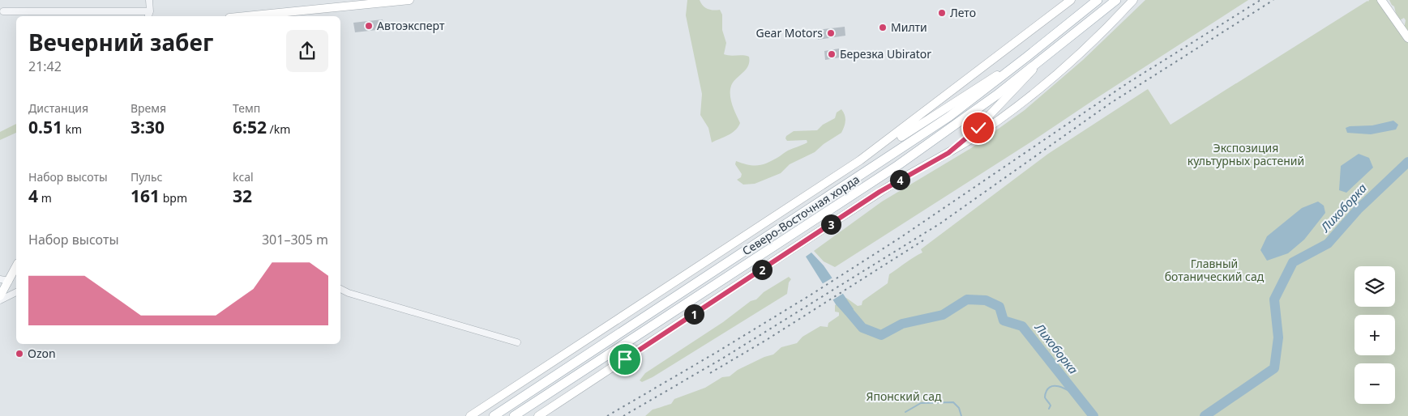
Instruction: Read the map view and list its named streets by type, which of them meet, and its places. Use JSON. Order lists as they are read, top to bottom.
{
  "streets": {
    "main road": ["Северо-Восточная хорда"]
  },
  "water": ["Лихоборка"],
  "parks": ["Экспозиция культурных растений", "Главный ботанический сад", "Японский сад"],
  "places": [
    "Лето",
    "Автоэксперт",
    "Милти",
    "Gear Motors",
    "Березка Ubirator",
    "Ozon"
  ],
  "page": {
    "heading": ["Вечерний забег", "21:42"],
    "stats": [
      ["Дистанция", "0.51 km"],
      ["Время", "3:30"],
      ["Темп", "6:52 /km"],
      ["Набор высоты", "4 m"],
      ["Пульс", "161 bpm"],
      ["kcal", "32"]
    ],
    "pins": [
      "4",
      "3",
      "2",
      "1"
    ],
    "chart": ["Набор высоты", "301–305 m"],
    "map_buttons": ["+", "−"]
  }
}
